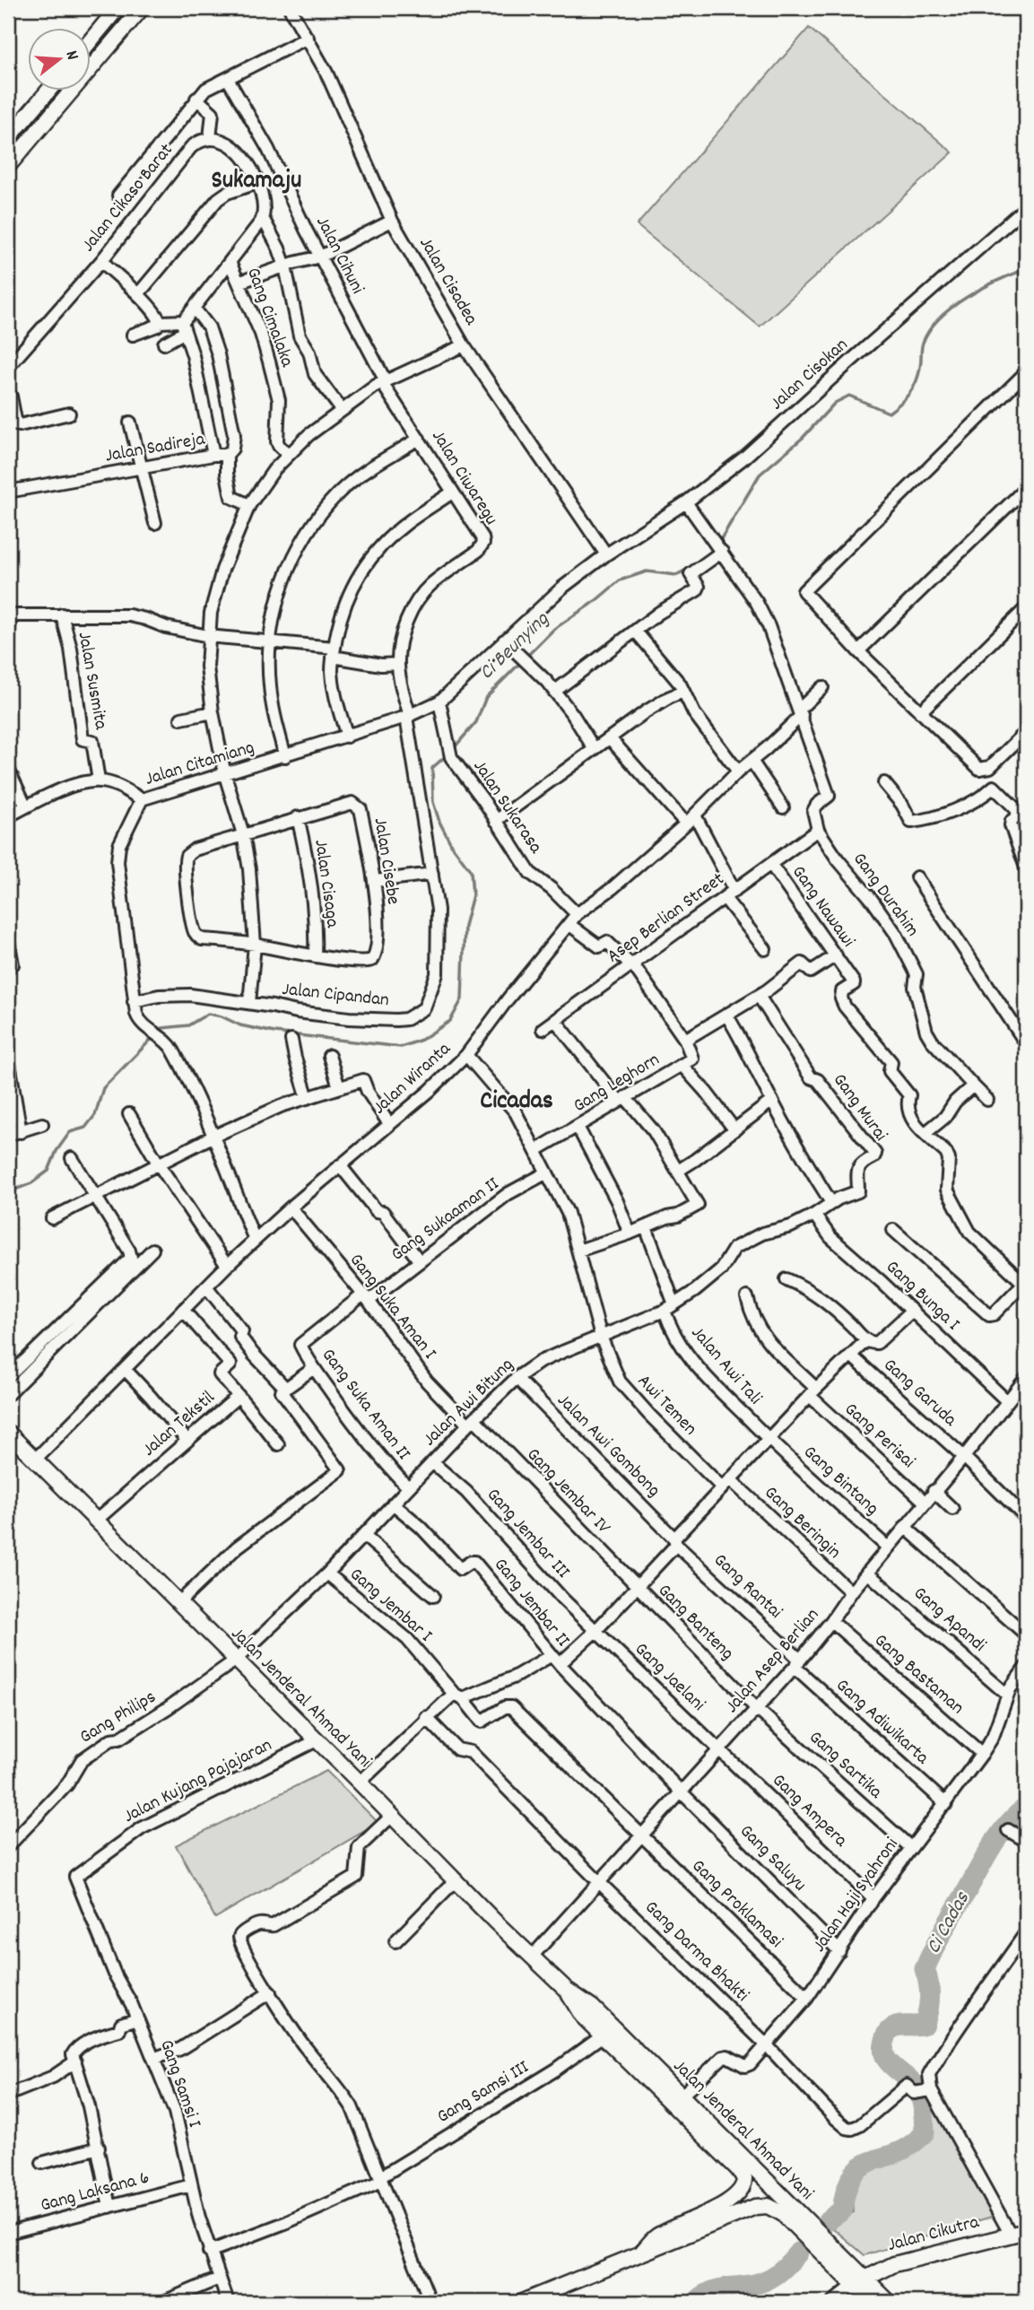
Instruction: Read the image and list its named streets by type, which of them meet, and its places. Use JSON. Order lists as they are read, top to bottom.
{
  "streets": {
    "main road": ["Jalan Jenderal Ahmad Yani", "Jalan Cikutra"],
    "street": [
      "Jalan Cikaso Barat",
      "Jalan Cihuni",
      "Jalan Cisadea",
      "Gang Cimalaka",
      "Jalan Cisokan",
      "Jalan Sadireja",
      "Jalan Ciwaregu",
      "Jalan Susmita",
      "Jalan Citamiang",
      "Jalan Sukarasa",
      "Jalan Cisebe",
      "Jalan Cisaga",
      "Gang Durahim",
      "Gang Nawawi",
      "Asep Berlian Street",
      "Jalan Cipandan",
      "Jalan Wiranta",
      "Gang Leghorn",
      "Gang Murai",
      "Gang Sukaaman II",
      "Gang Bunga I",
      "Gang Suka Aman I",
      "Jalan Awi Tali",
      "Gang Garuda",
      "Jalan Awi Bitung",
      "Gang Suka Aman II",
      "Awi Temen",
      "Jalan Tekstil",
      "Gang Perisai",
      "Jalan Awi Gombong",
      "Gang Bintang",
      "Gang Jembar IV",
      "Gang Beringin",
      "Gang Jembar III",
      "Gang Rantai",
      "Gang Jembar II",
      "Gang Jembar I",
      "Gang Apandi",
      "Gang Banteng",
      "Jalan Asep Berlian",
      "Gang Bastaman",
      "Gang Jaelani",
      "Gang Philips",
      "Gang Adiwikarta",
      "Gang Sartika",
      "Jalan Kujang Pajajaran",
      "Gang Ampera",
      "Gang Saluyu",
      "Jalan Haji Syahroni",
      "Gang Proklamasi",
      "Gang Darma Bhakti",
      "Gang Samsi I",
      "Gang Samsi III",
      "Gang Laksana 6"
    ]
  },
  "crossings": [
    ["Jalan Cihuni", "Jalan Ciwaregu"],
    ["Jalan Cisadea", "Jalan Cisokan"],
    ["Jalan Cisadea", "Jalan Citamiang"],
    ["Jalan Cisokan", "Jalan Citamiang"],
    ["Jalan Ciwaregu", "Jalan Susmita"],
    ["Jalan Ciwaregu", "Jalan Citamiang"],
    ["Jalan Ciwaregu", "Jalan Cipandan"],
    ["Jalan Citamiang", "Jalan Sukarasa"],
    ["Jalan Citamiang", "Jalan Cipandan"],
    ["Jalan Citamiang", "Jalan Wiranta"],
    ["Jalan Sukarasa", "Jalan Wiranta"],
    ["Jalan Cisebe", "Jalan Cisaga"],
    ["Gang Durahim", "Asep Berlian Street"],
    ["Gang Nawawi", "Asep Berlian Street"],
    ["Jalan Wiranta", "Gang Suka Aman I"],
    ["Jalan Wiranta", "Awi Temen"],
    ["Jalan Wiranta", "Jalan Jenderal Ahmad Yani"],
    ["Gang Leghorn", "Awi Temen"],
    ["Gang Murai", "Gang Bunga I"],
    ["Gang Murai", "Jalan Awi Bitung"],
    ["Gang Sukaaman II", "Gang Suka Aman I"],
    ["Gang Sukaaman II", "Gang Suka Aman II"],
    ["Gang Sukaaman II", "Awi Temen"],
    ["Gang Bunga I", "Jalan Awi Bitung"],
    ["Gang Bunga I", "Jalan Asep Berlian"],
    ["Gang Suka Aman I", "Jalan Awi Bitung"],
    ["Gang Suka Aman I", "Gang Suka Aman II"],
    ["Gang Suka Aman I", "Gang Jembar IV"],
    ["Jalan Awi Tali", "Jalan Awi Bitung"],
    ["Jalan Awi Tali", "Gang Bintang"],
    ["Gang Garuda", "Jalan Asep Berlian"],
    ["Jalan Awi Bitung", "Gang Suka Aman II"],
    ["Jalan Awi Bitung", "Awi Temen"],
    ["Jalan Awi Bitung", "Jalan Awi Gombong"],
    ["Jalan Awi Bitung", "Gang Jembar IV"],
    ["Jalan Awi Bitung", "Gang Jembar III"],
    ["Jalan Awi Bitung", "Gang Jembar II"],
    ["Jalan Awi Bitung", "Gang Jembar I"],
    ["Jalan Awi Bitung", "Jalan Jenderal Ahmad Yani"],
    ["Jalan Awi Bitung", "Gang Philips"],
    ["Awi Temen", "Gang Beringin"],
    ["Jalan Tekstil", "Jalan Jenderal Ahmad Yani"],
    ["Gang Perisai", "Jalan Asep Berlian"],
    ["Jalan Awi Gombong", "Gang Rantai"],
    ["Gang Bintang", "Jalan Asep Berlian"],
    ["Gang Jembar IV", "Gang Banteng"],
    ["Gang Beringin", "Jalan Asep Berlian"],
    ["Gang Jembar III", "Gang Jaelani"],
    ["Gang Rantai", "Jalan Asep Berlian"],
    ["Gang Rantai", "Gang Adiwikarta"],
    ["Gang Jembar II", "Jalan Asep Berlian"],
    ["Gang Jembar II", "Gang Saluyu"],
    ["Gang Jembar I", "Jalan Asep Berlian"],
    ["Gang Jembar I", "Gang Proklamasi"],
    ["Gang Apandi", "Jalan Asep Berlian"],
    ["Gang Apandi", "Jalan Haji Syahroni"],
    ["Gang Banteng", "Jalan Asep Berlian"],
    ["Gang Banteng", "Gang Sartika"],
    ["Jalan Asep Berlian", "Gang Bastaman"],
    ["Jalan Asep Berlian", "Gang Jaelani"],
    ["Jalan Asep Berlian", "Jalan Jenderal Ahmad Yani"],
    ["Jalan Asep Berlian", "Gang Adiwikarta"],
    ["Jalan Asep Berlian", "Gang Sartika"],
    ["Jalan Asep Berlian", "Gang Ampera"],
    ["Jalan Asep Berlian", "Gang Saluyu"],
    ["Jalan Asep Berlian", "Gang Proklamasi"],
    ["Jalan Asep Berlian", "Gang Darma Bhakti"],
    ["Gang Bastaman", "Jalan Haji Syahroni"],
    ["Gang Jaelani", "Gang Ampera"],
    ["Jalan Jenderal Ahmad Yani", "Gang Philips"],
    ["Jalan Jenderal Ahmad Yani", "Jalan Kujang Pajajaran"],
    ["Jalan Jenderal Ahmad Yani", "Jalan Haji Syahroni"],
    ["Jalan Jenderal Ahmad Yani", "Gang Samsi III"],
    ["Jalan Jenderal Ahmad Yani", "Jalan Cikutra"],
    ["Gang Adiwikarta", "Jalan Haji Syahroni"],
    ["Gang Sartika", "Jalan Haji Syahroni"],
    ["Jalan Kujang Pajajaran", "Gang Samsi I"],
    ["Gang Ampera", "Jalan Haji Syahroni"],
    ["Gang Saluyu", "Jalan Haji Syahroni"],
    ["Jalan Haji Syahroni", "Gang Proklamasi"],
    ["Jalan Haji Syahroni", "Gang Darma Bhakti"],
    ["Gang Samsi I", "Gang Samsi III"],
    ["Gang Samsi I", "Gang Laksana 6"]
  ],
  "districts": ["Sukamaju", "Cicadas"],
  "water": ["Ci Beunying", "Ci Cadas"],
  "north": "right"
}
